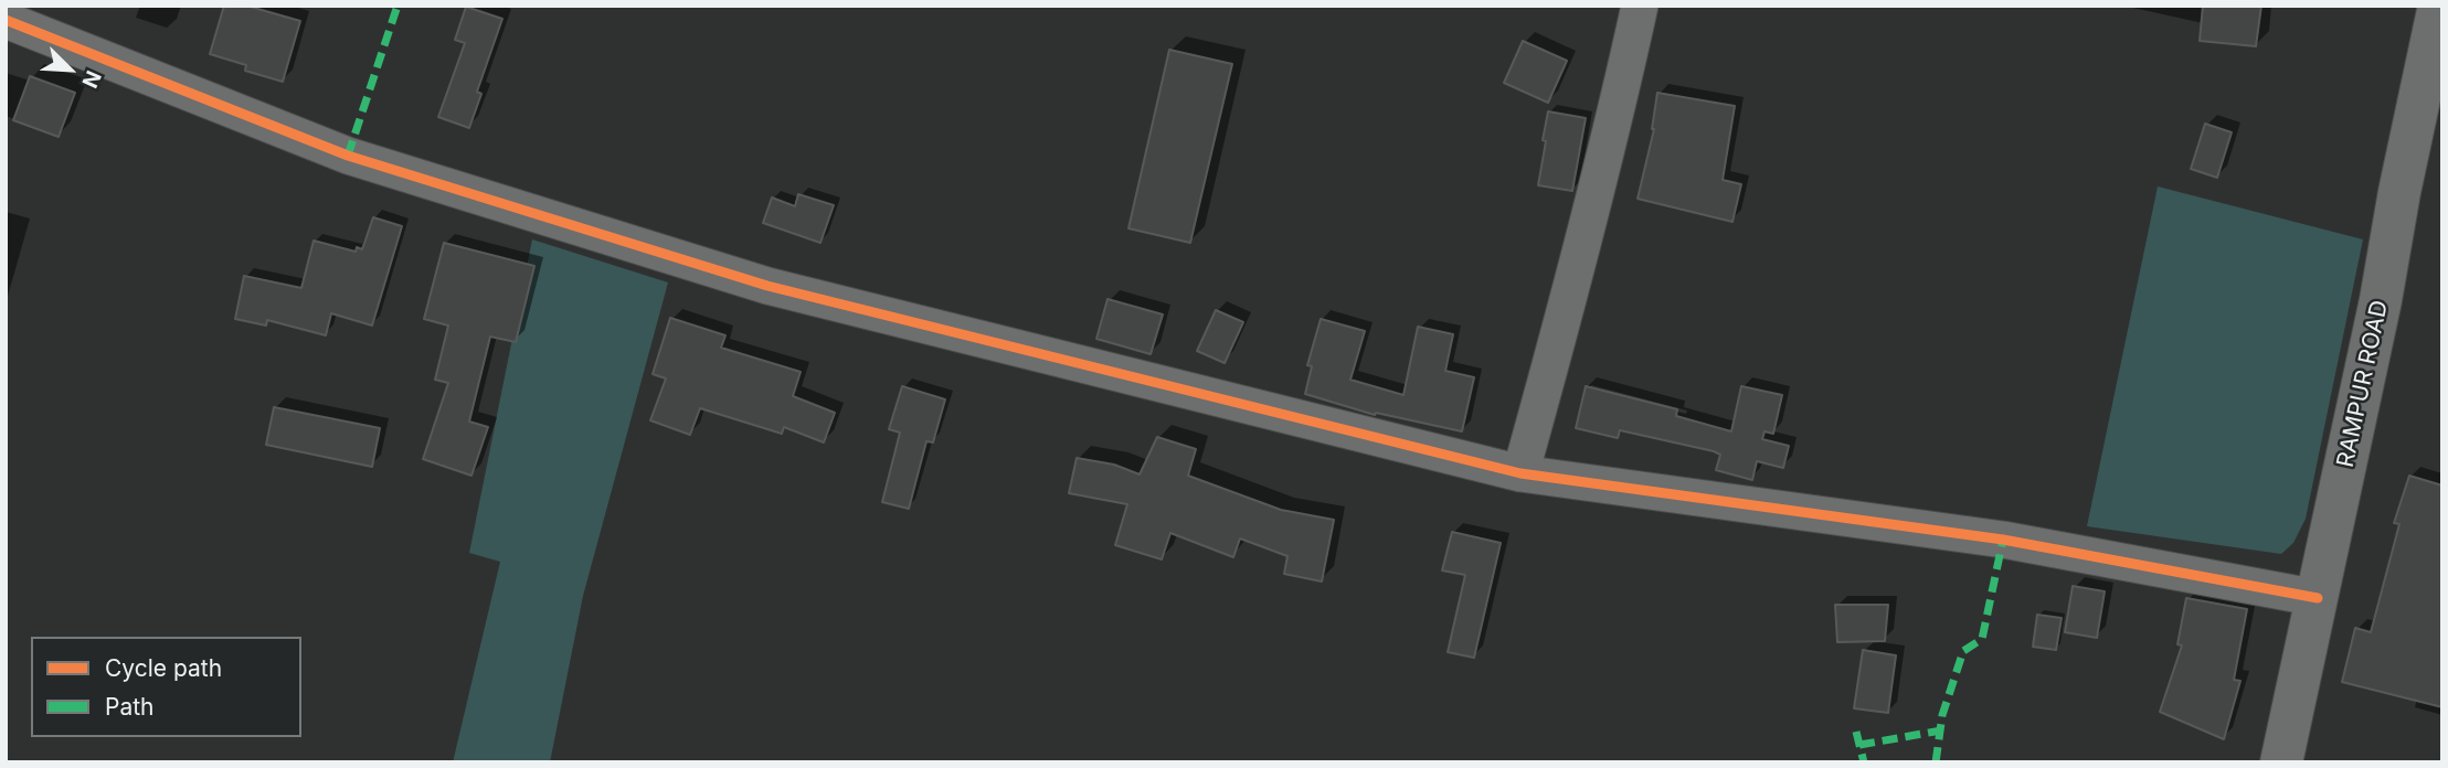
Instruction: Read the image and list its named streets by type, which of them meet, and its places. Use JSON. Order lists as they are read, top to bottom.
{
  "streets": {
    "main road": ["RAMPUR ROAD"]
  },
  "legend": ["Cycle path", "Path"],
  "north": "bottom right"
}
